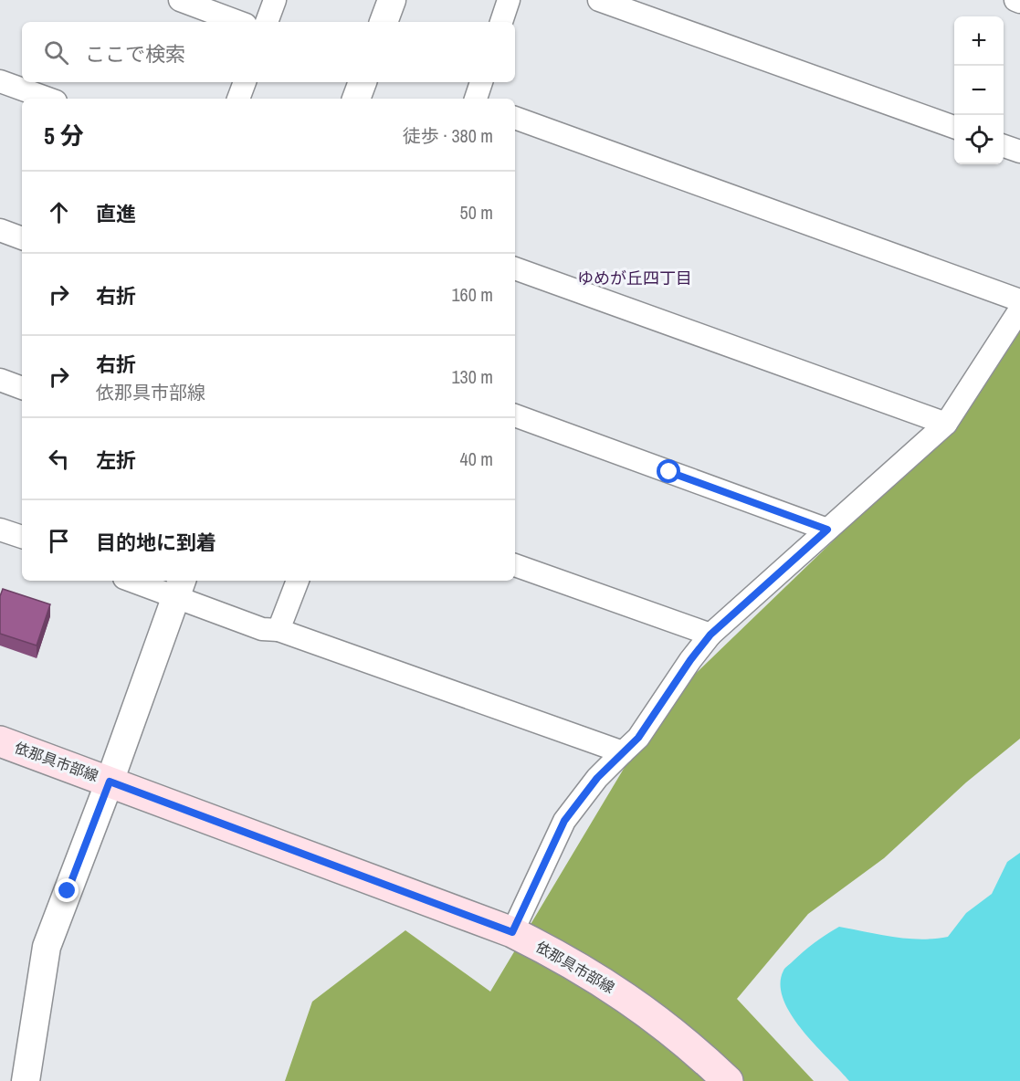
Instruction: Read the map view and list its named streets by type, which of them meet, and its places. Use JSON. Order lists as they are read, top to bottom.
{
  "streets": {
    "main road": ["依那具市部線"]
  },
  "districts": ["ゆめが丘四丁目"],
  "page": {
    "map_buttons": ["+", "−"],
    "search": "ここで検索",
    "heading": ["5 分", "徒歩 · 380 m"],
    "list": [
      ["直進", "50 m"],
      ["右折", "160 m"],
      ["右折", "依那具市部線", "130 m"],
      ["左折", "40 m"],
      "目的地に到着"
    ]
  }
}
